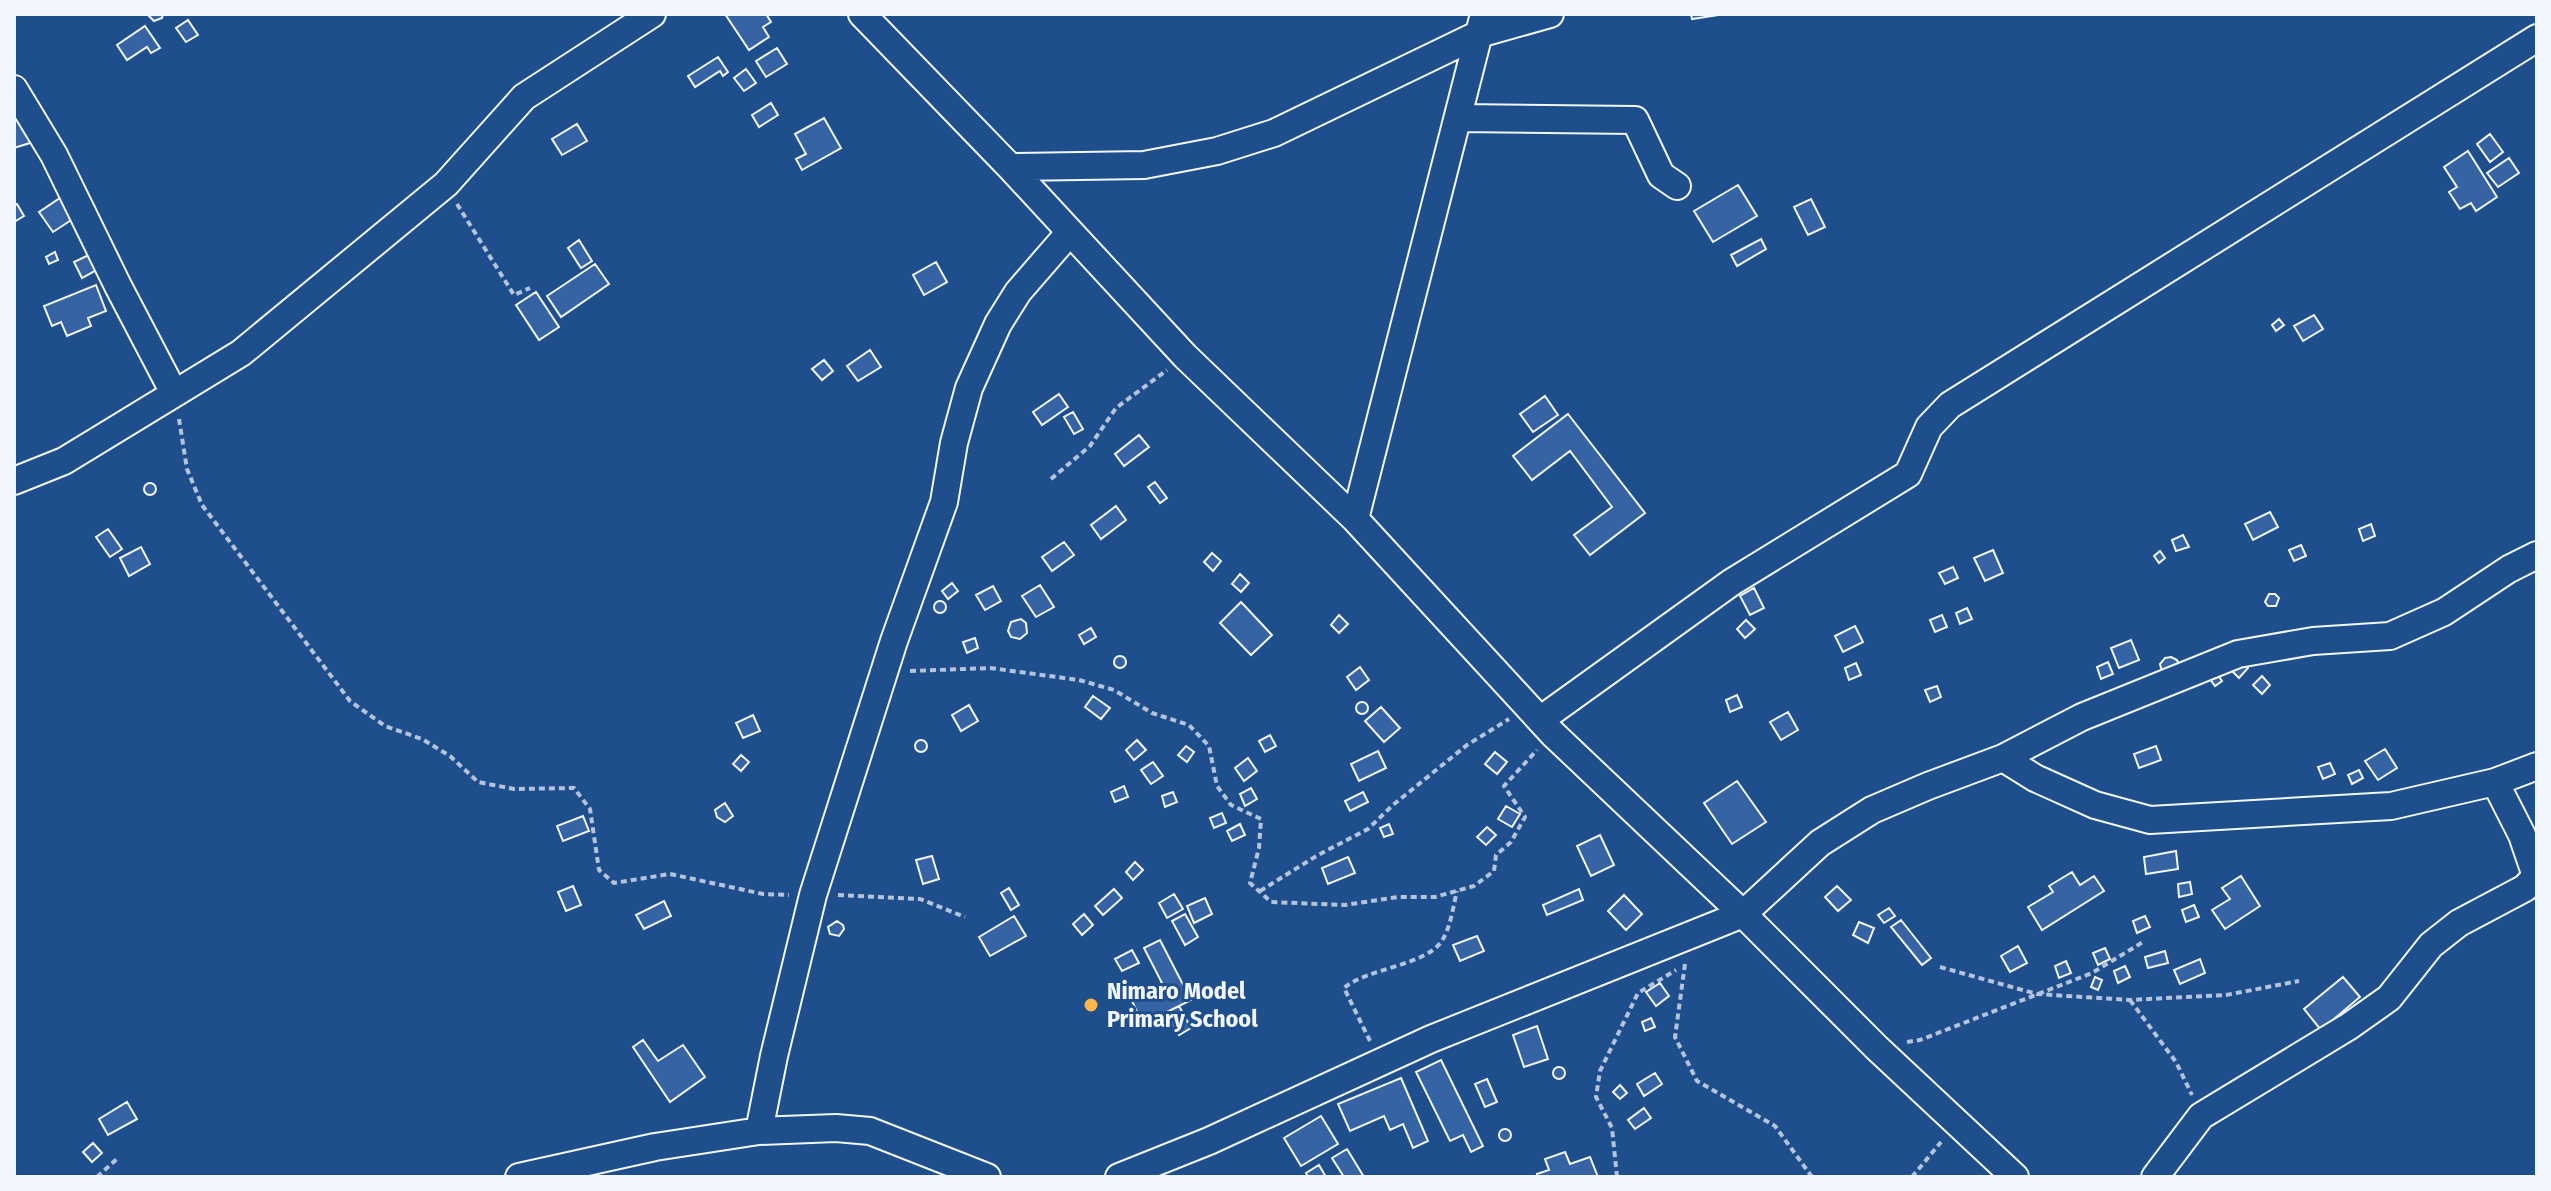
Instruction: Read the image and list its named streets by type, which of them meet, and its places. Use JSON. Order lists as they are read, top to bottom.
{
  "places": ["Nimaro Model Primary School"]
}
